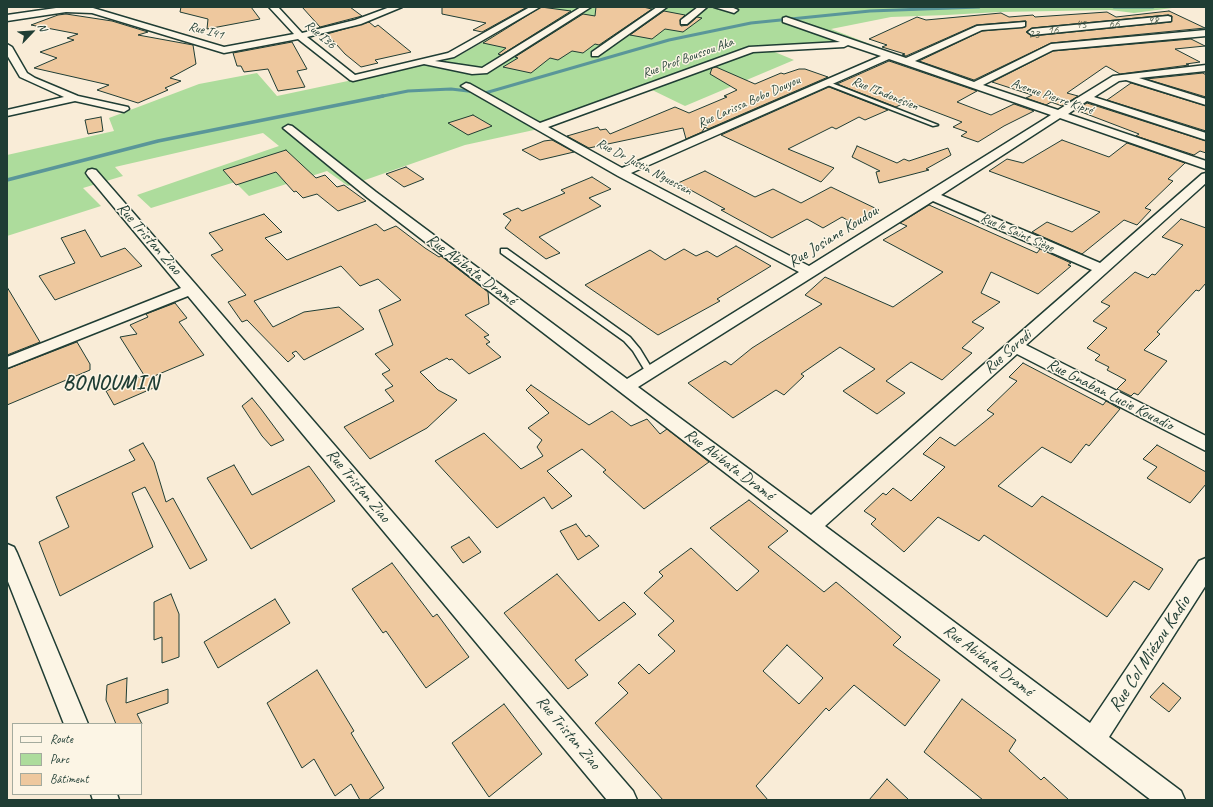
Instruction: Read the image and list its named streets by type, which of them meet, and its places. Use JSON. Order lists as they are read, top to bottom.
{
  "streets": {
    "street": [
      "Rue I41",
      "Rue I36",
      "Rue Prof Boussou Aka",
      "Avenue Pierre Kipré",
      "Rue Larissa Bobo Douyou",
      "Rue Dr Justin N'guessan",
      "Rue le Saint Siège",
      "Rue Josiane Koudou",
      "Rue Tristan Ziao",
      "Rue Abibata Dramé",
      "Rue Sorodi",
      "Rue Gnaban Lucie Kouadio",
      "Rue Col Miézou Kadio"
    ],
    "lane": ["Rue l'Indonésien"]
  },
  "crossings": [
    ["Rue I41", "Rue I36"],
    ["Rue Prof Boussou Aka", "Avenue Pierre Kipré"],
    ["Rue Prof Boussou Aka", "Rue Dr Justin N'guessan"],
    ["Rue l'Indonésien", "Rue Larissa Bobo Douyou"],
    ["Avenue Pierre Kipré", "Rue Larissa Bobo Douyou"],
    ["Avenue Pierre Kipré", "Rue Josiane Koudou"],
    ["Rue Larissa Bobo Douyou", "Rue Dr Justin N'guessan"],
    ["Rue Dr Justin N'guessan", "Rue Josiane Koudou"],
    ["Rue le Saint Siège", "Rue Josiane Koudou"],
    ["Rue le Saint Siège", "Rue Sorodi"],
    ["Rue Josiane Koudou", "Rue Abibata Dramé"],
    ["Rue Abibata Dramé", "Rue Sorodi"],
    ["Rue Abibata Dramé", "Rue Col Miézou Kadio"],
    ["Rue Sorodi", "Rue Gnaban Lucie Kouadio"]
  ],
  "districts": ["BONOUMIN"],
  "house_numbers": [
    "98",
    "43",
    "66",
    "16",
    "23"
  ],
  "legend": ["Route", "Parc", "Bâtiment"],
  "north": "top right"
}
